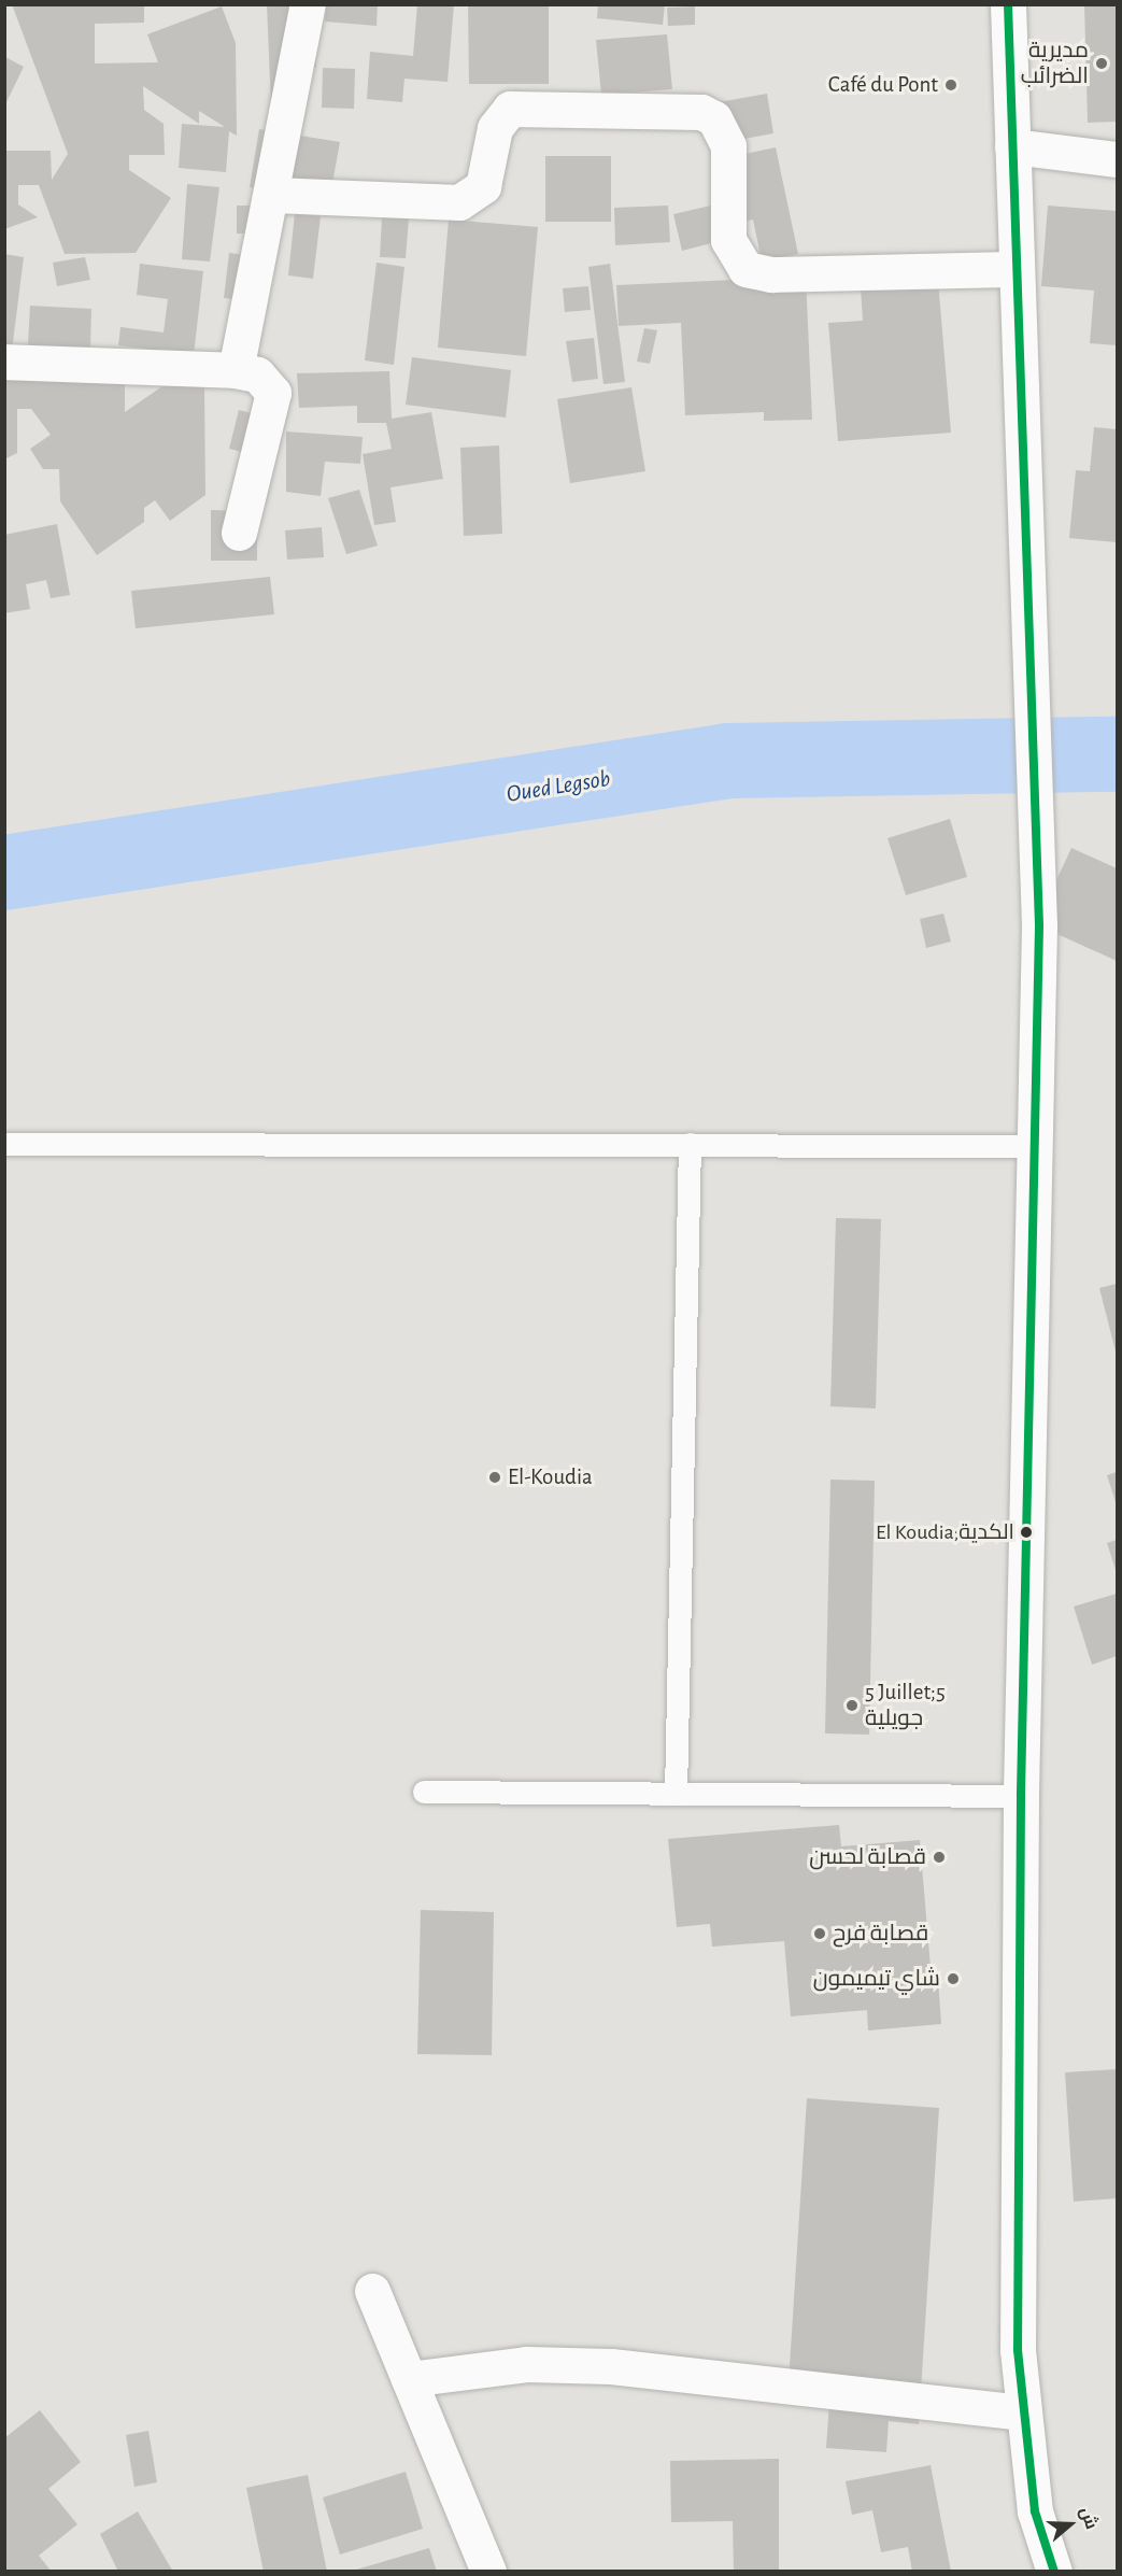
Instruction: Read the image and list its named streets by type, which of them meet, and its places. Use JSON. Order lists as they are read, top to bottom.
{
  "water": ["Oued Legsob"],
  "places": [
    "مديرية الضرائب",
    "Café du Pont",
    "El-Koudia",
    "El Koudia;الكدية",
    "5 Juillet;5 جويلية",
    "قصابة لحسن",
    "قصابة فرح",
    "شاي تيميمون"
  ],
  "north": "right"
}
